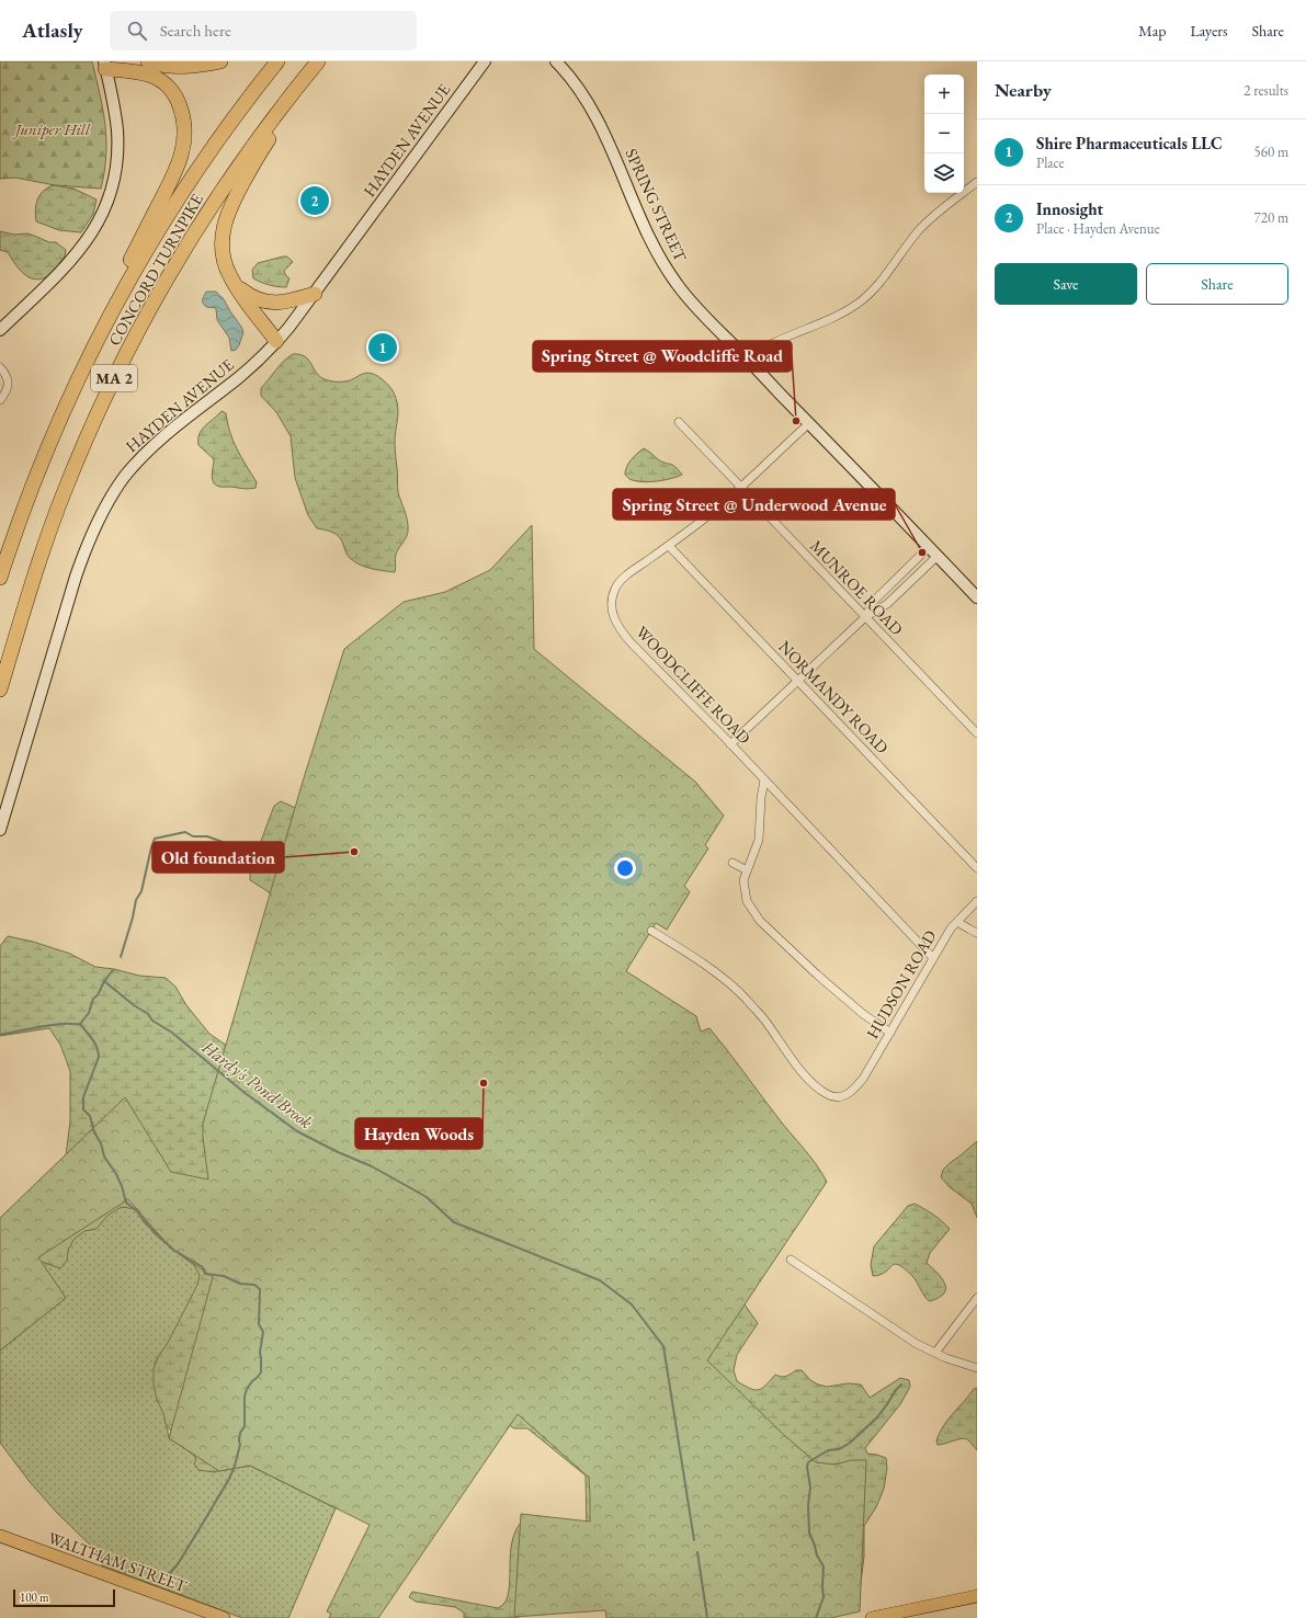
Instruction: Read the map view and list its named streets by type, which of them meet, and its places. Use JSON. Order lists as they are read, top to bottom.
{
  "streets": {
    "highway": ["CONCORD TURNPIKE", "MA 2"],
    "main road": ["HAYDEN AVENUE", "SPRING STREET", "WALTHAM STREET"],
    "street": [
      "MUNROE ROAD",
      "WOODCLIFFE ROAD",
      "NORMANDY ROAD",
      "HUDSON ROAD"
    ]
  },
  "crossings": [
    ["SPRING STREET", "WOODCLIFFE ROAD"],
    ["MUNROE ROAD", "WOODCLIFFE ROAD"],
    ["WOODCLIFFE ROAD", "NORMANDY ROAD"],
    ["WOODCLIFFE ROAD", "HUDSON ROAD"]
  ],
  "water": ["Hardy's Pond Brook"],
  "parks": ["Juniper Hill"],
  "places": [
    "Spring Street @ Woodcliffe Road",
    "Spring Street @ Underwood Avenue",
    "Old foundation",
    "Hayden Woods"
  ],
  "scale_bar": "100 m",
  "page": {
    "header": "Atlasly",
    "search": "Search here",
    "nav": ["Map", "Layers", "Share"],
    "heading": ["Nearby", "2 results"],
    "map_buttons": ["+", "−"],
    "list": [
      {
        "mark": "1",
        "name": "Shire Pharmaceuticals LLC",
        "note": "Place",
        "value": "560 m"
      },
      {
        "mark": "2",
        "name": "Innosight",
        "note": "Place · Hayden Avenue",
        "value": "720 m"
      }
    ],
    "pins": ["2", "1"],
    "buttons": ["Save", "Share"],
    "scale": "100 m"
  }
}
